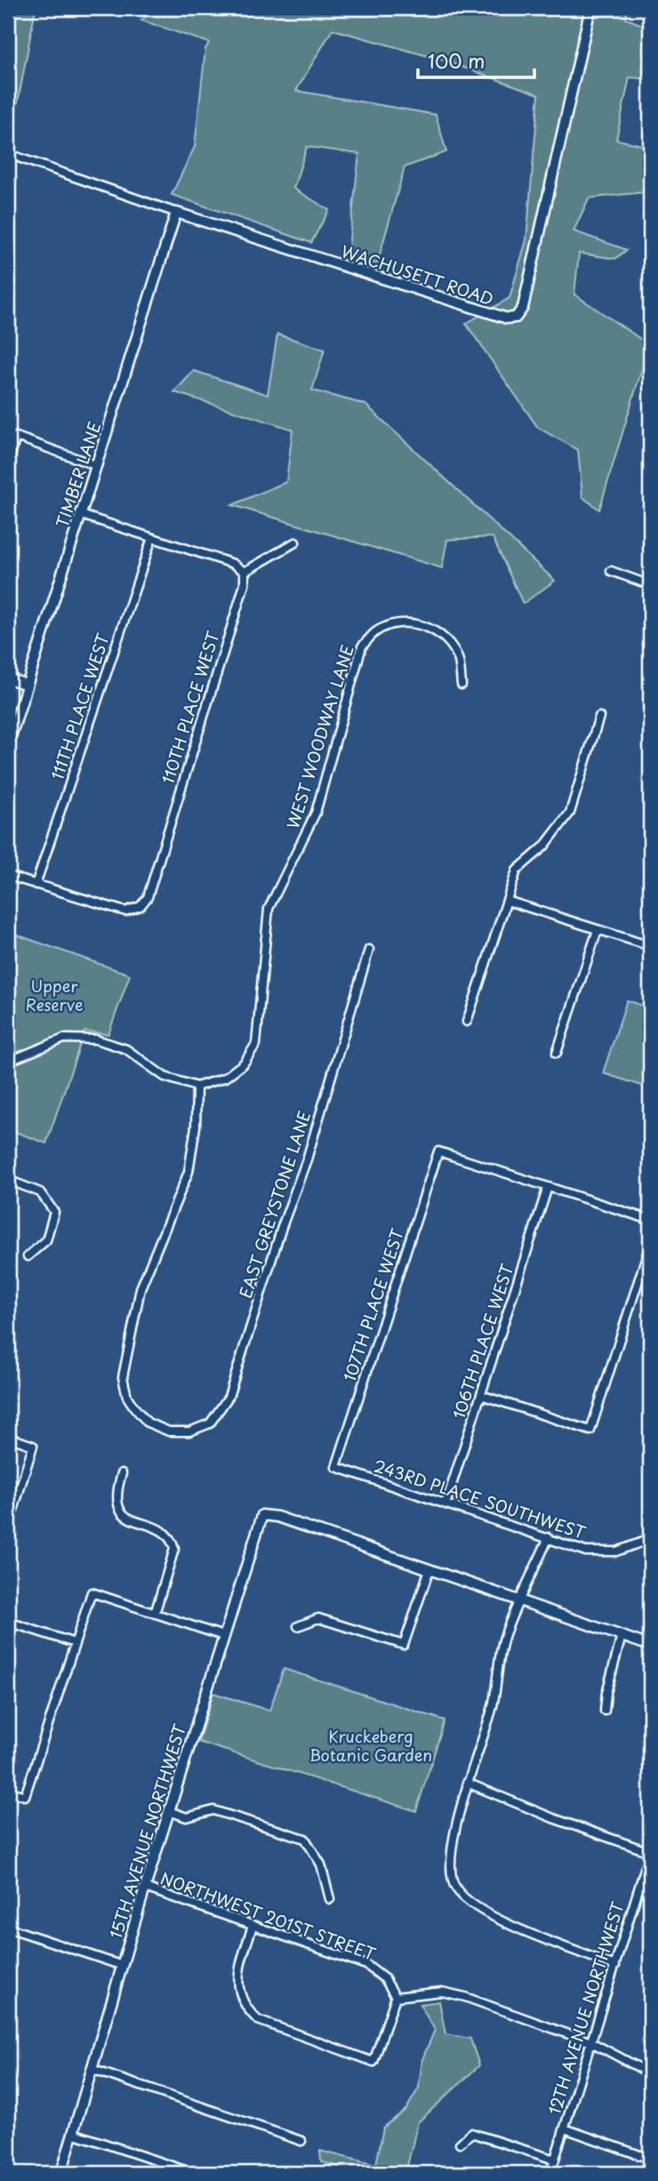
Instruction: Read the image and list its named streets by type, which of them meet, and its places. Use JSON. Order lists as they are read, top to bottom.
{
  "streets": {
    "street": [
      "WACHUSETT ROAD",
      "TIMBER LANE",
      "111TH PLACE WEST",
      "110TH PLACE WEST",
      "WEST WOODWAY LANE",
      "EAST GREYSTONE LANE",
      "107TH PLACE WEST",
      "106TH PLACE WEST",
      "243RD PLACE SOUTHWEST",
      "15TH AVENUE NORTHWEST",
      "NORTHWEST 201ST STREET",
      "12TH AVENUE NORTHWEST"
    ]
  },
  "crossings": [
    ["WACHUSETT ROAD", "TIMBER LANE"],
    ["111TH PLACE WEST", "110TH PLACE WEST"],
    ["WEST WOODWAY LANE", "EAST GREYSTONE LANE"],
    ["107TH PLACE WEST", "106TH PLACE WEST"],
    ["107TH PLACE WEST", "243RD PLACE SOUTHWEST"],
    ["106TH PLACE WEST", "243RD PLACE SOUTHWEST"],
    ["15TH AVENUE NORTHWEST", "NORTHWEST 201ST STREET"]
  ],
  "parks": ["Upper Reserve", "Kruckeberg Botanic Garden"],
  "scale_bar": "100 m"
}
